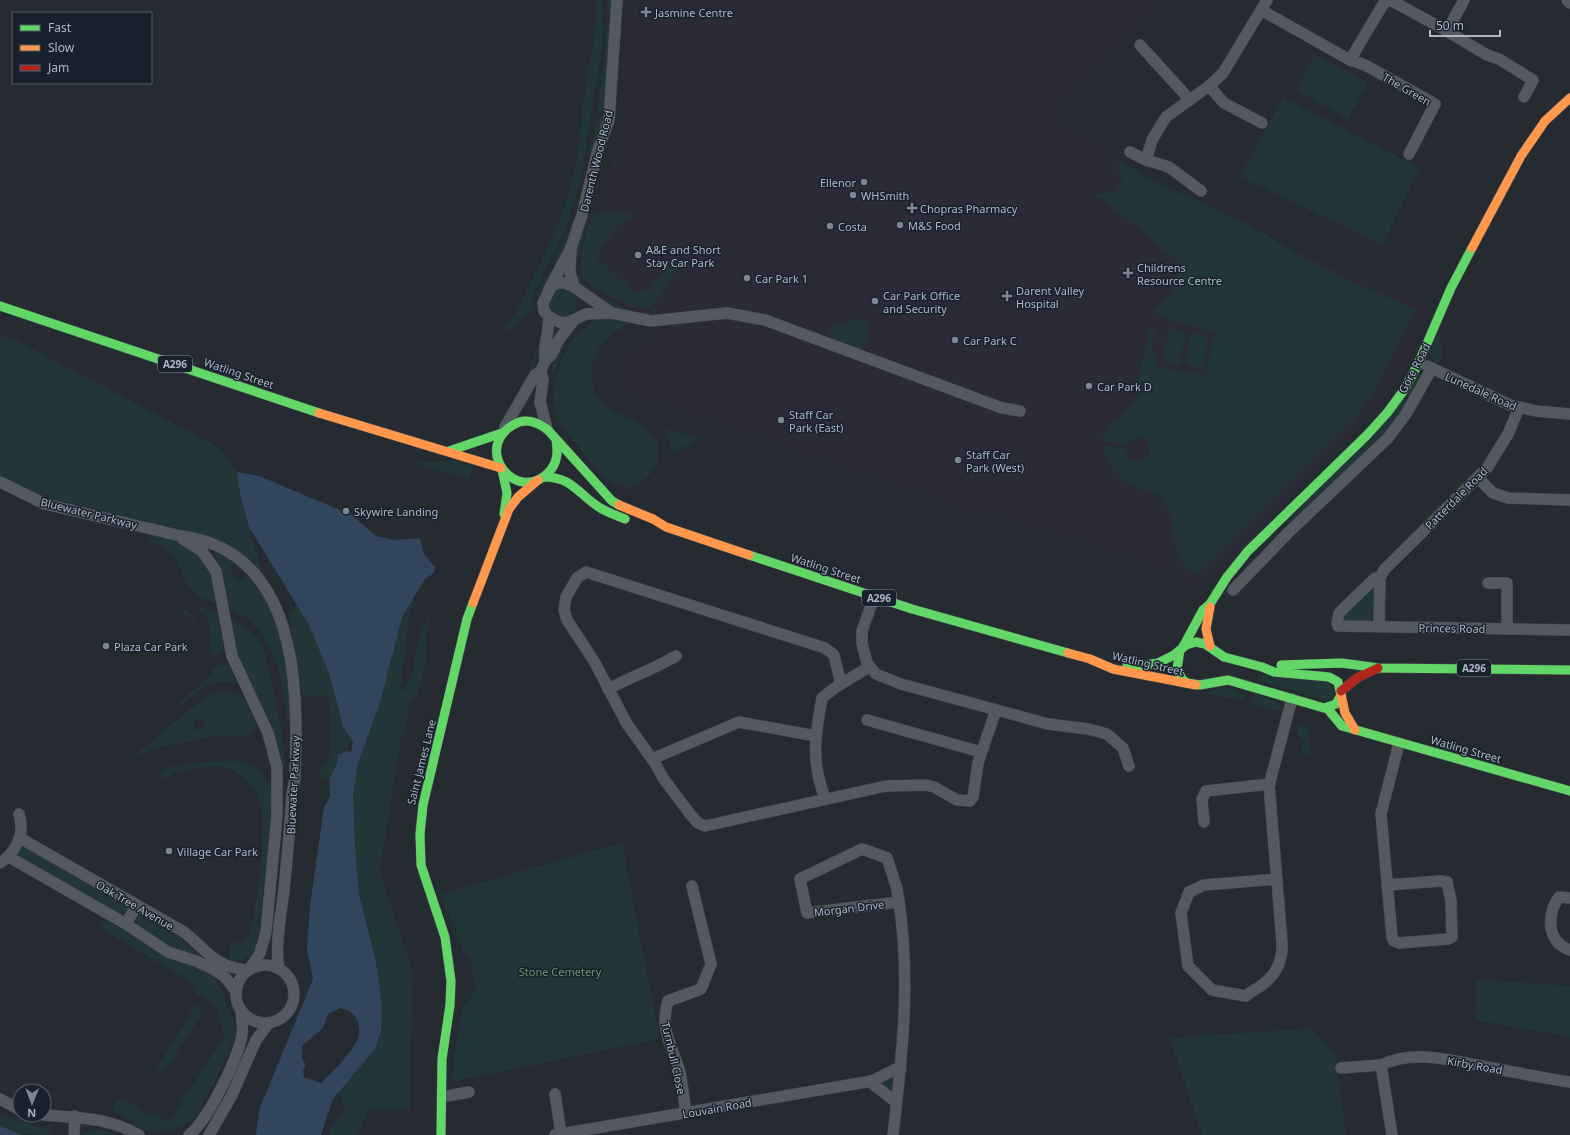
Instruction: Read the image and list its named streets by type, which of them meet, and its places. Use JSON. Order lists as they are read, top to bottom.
{
  "streets": {
    "main road": [
      "A296",
      "Gore Road",
      "Watling Street",
      "Saint James Lane"
    ],
    "street": [
      "The Green",
      "Darenth Wood Road",
      "Lunedale Road",
      "Patterdale Road",
      "Bluewater Parkway",
      "Princes Road",
      "Oak Tree Avenue",
      "Morgan Drive",
      "Turnbull Close",
      "Kirby Road",
      "Louvain Road"
    ]
  },
  "crossings": [
    ["Gore Road", "Watling Street"],
    ["Gore Road", "Lunedale Road"],
    ["Watling Street", "Saint James Lane"],
    ["Lunedale Road", "Patterdale Road"],
    ["Patterdale Road", "Princes Road"],
    ["Bluewater Parkway", "Oak Tree Avenue"],
    ["Morgan Drive", "Louvain Road"],
    ["Turnbull Close", "Louvain Road"]
  ],
  "parks": ["Stone Cemetery"],
  "places": {
    "health": [
      "Jasmine Centre",
      "Chopras Pharmacy",
      "Childrens Resource Centre",
      "Darent Valley Hospital"
    ],
    "other": [
      "Ellenor",
      "WHSmith",
      "M&S Food",
      "Costa",
      "A&E and Short Stay Car Park",
      "Car Park 1",
      "Car Park Office and Security",
      "Car Park C",
      "Car Park D",
      "Staff Car Park (East)",
      "Staff Car Park (West)",
      "Skywire Landing",
      "Plaza Car Park",
      "Village Car Park"
    ]
  },
  "legend": ["Fast", "Slow", "Jam"],
  "scale_bar": "50 m",
  "north": "bottom"
}
